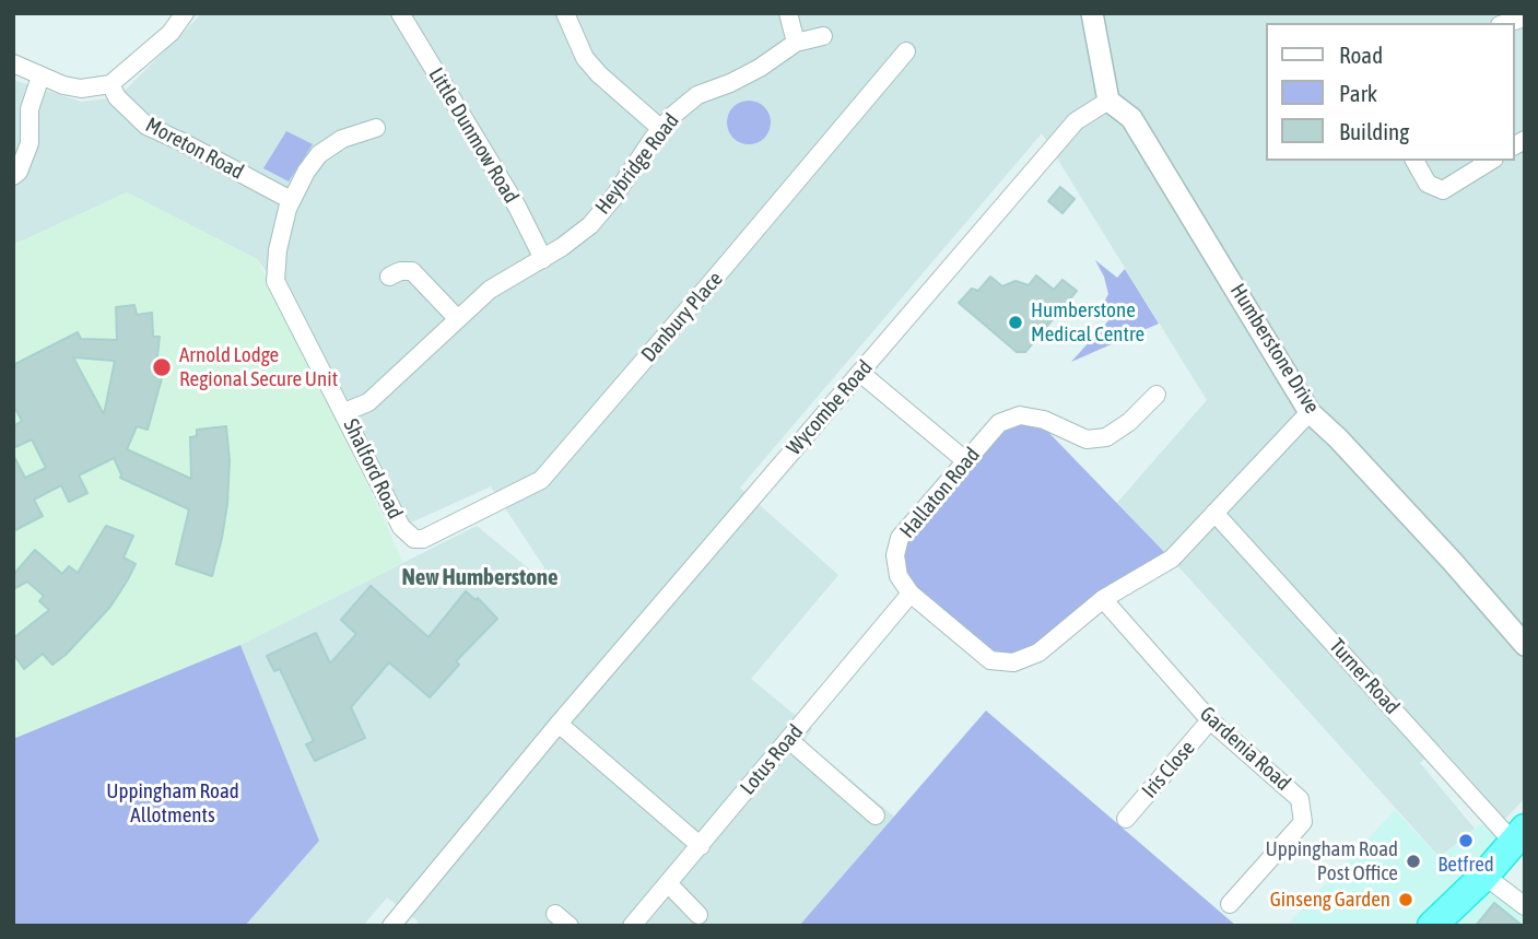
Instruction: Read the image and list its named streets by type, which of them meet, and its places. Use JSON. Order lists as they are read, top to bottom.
{
  "streets": {
    "street": [
      "Little Dunmow Road",
      "Moreton Road",
      "Heybridge Road",
      "Danbury Place",
      "Humberstone Drive",
      "Wycombe Road",
      "Shalford Road",
      "Hallaton Road",
      "Turner Road",
      "Gardenia Road",
      "Lotus Road",
      "Iris Close"
    ]
  },
  "crossings": [
    ["Little Dunmow Road", "Heybridge Road"],
    ["Moreton Road", "Shalford Road"],
    ["Heybridge Road", "Shalford Road"],
    ["Danbury Place", "Shalford Road"],
    ["Humberstone Drive", "Wycombe Road"],
    ["Humberstone Drive", "Hallaton Road"],
    ["Hallaton Road", "Turner Road"],
    ["Hallaton Road", "Gardenia Road"],
    ["Hallaton Road", "Lotus Road"],
    ["Gardenia Road", "Iris Close"]
  ],
  "districts": ["New Humberstone"],
  "parks": ["Uppingham Road Allotments"],
  "places": [
    "Humberstone Medical Centre",
    "Arnold Lodge Regional Secure Unit",
    "Betfred",
    "Uppingham Road Post Office",
    "Ginseng Garden"
  ],
  "legend": ["Road", "Park", "Building"]
}
